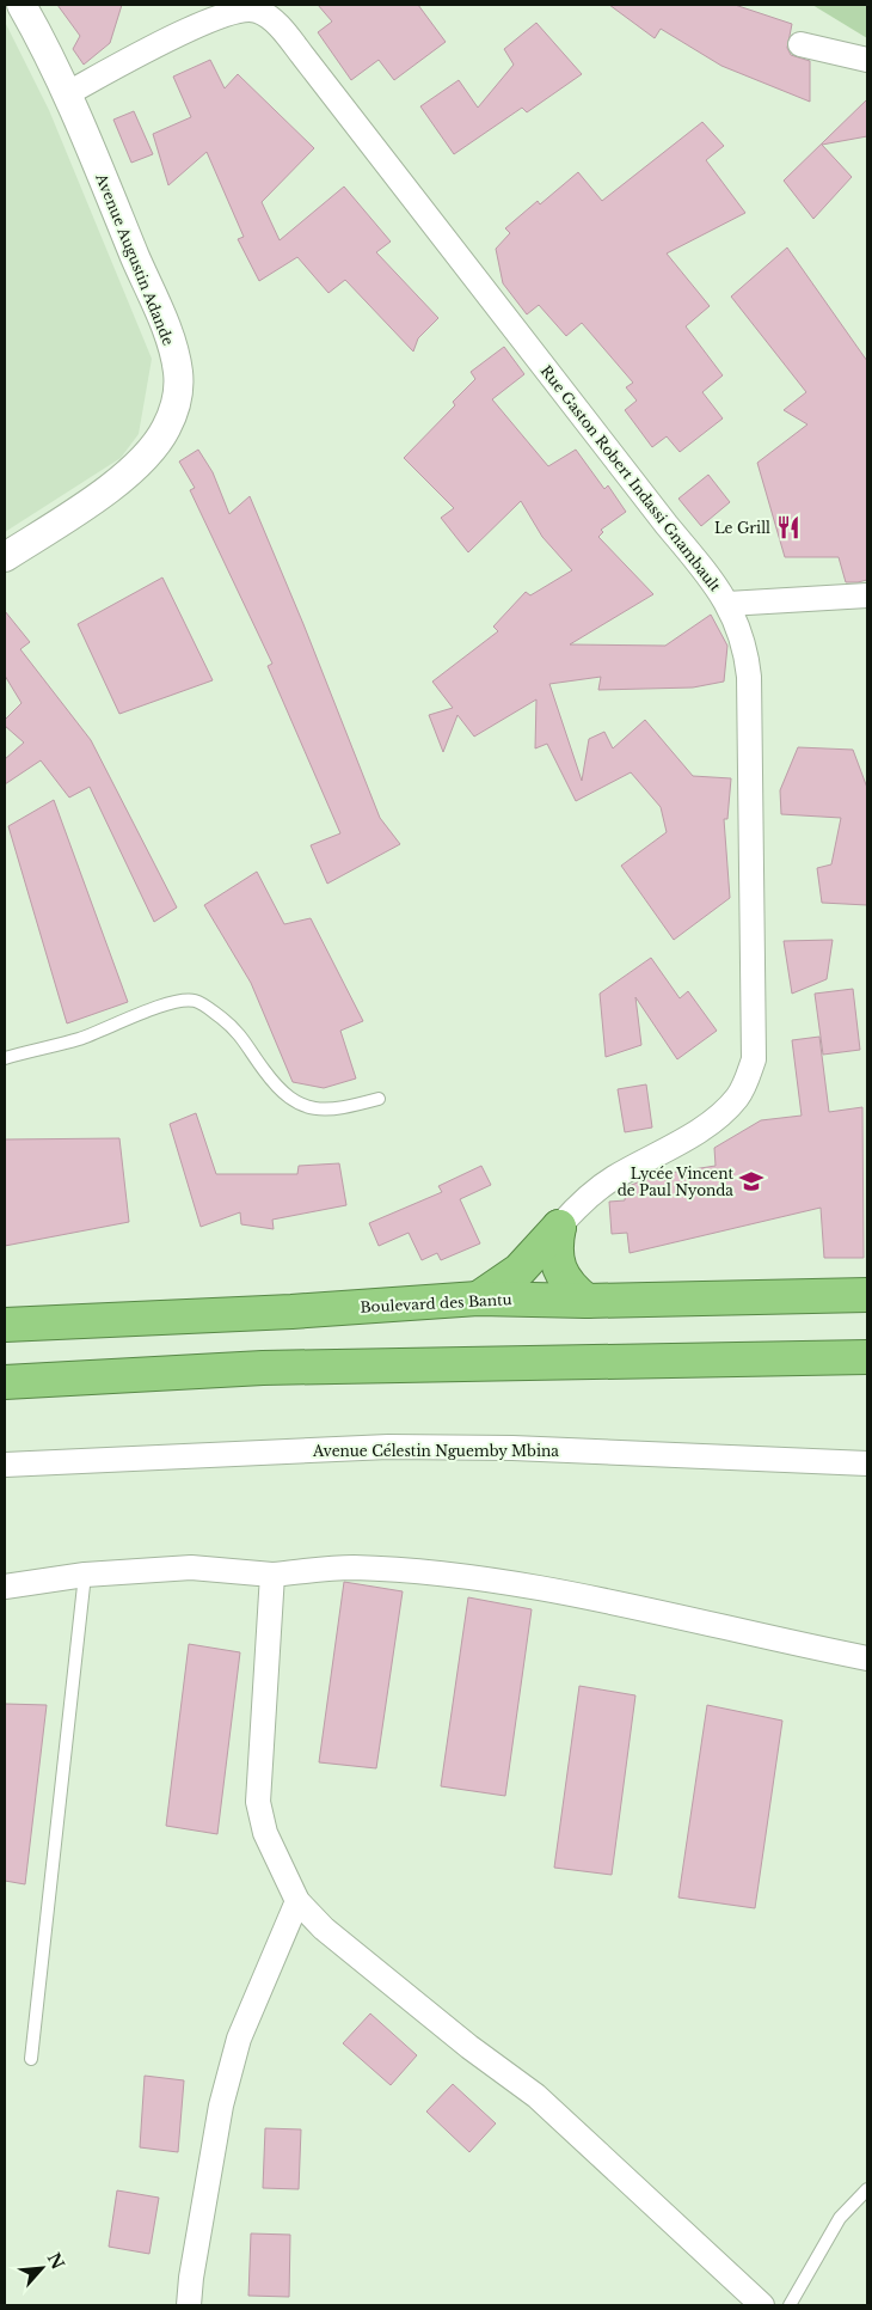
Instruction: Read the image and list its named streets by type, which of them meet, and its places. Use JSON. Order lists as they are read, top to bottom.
{
  "streets": {
    "highway": ["Boulevard des Bantu"],
    "street": ["Avenue Augustin Adande", "Rue Gaston Robert Indassi Gnambault", "Avenue Célestin Nguemby Mbina"]
  },
  "crossings": [
    ["Avenue Augustin Adande", "Rue Gaston Robert Indassi Gnambault"]
  ],
  "places": {
    "restaurant": ["Le Grill"],
    "school or university": ["Lycée Vincent de Paul Nyonda"]
  },
  "north": "top right"
}
